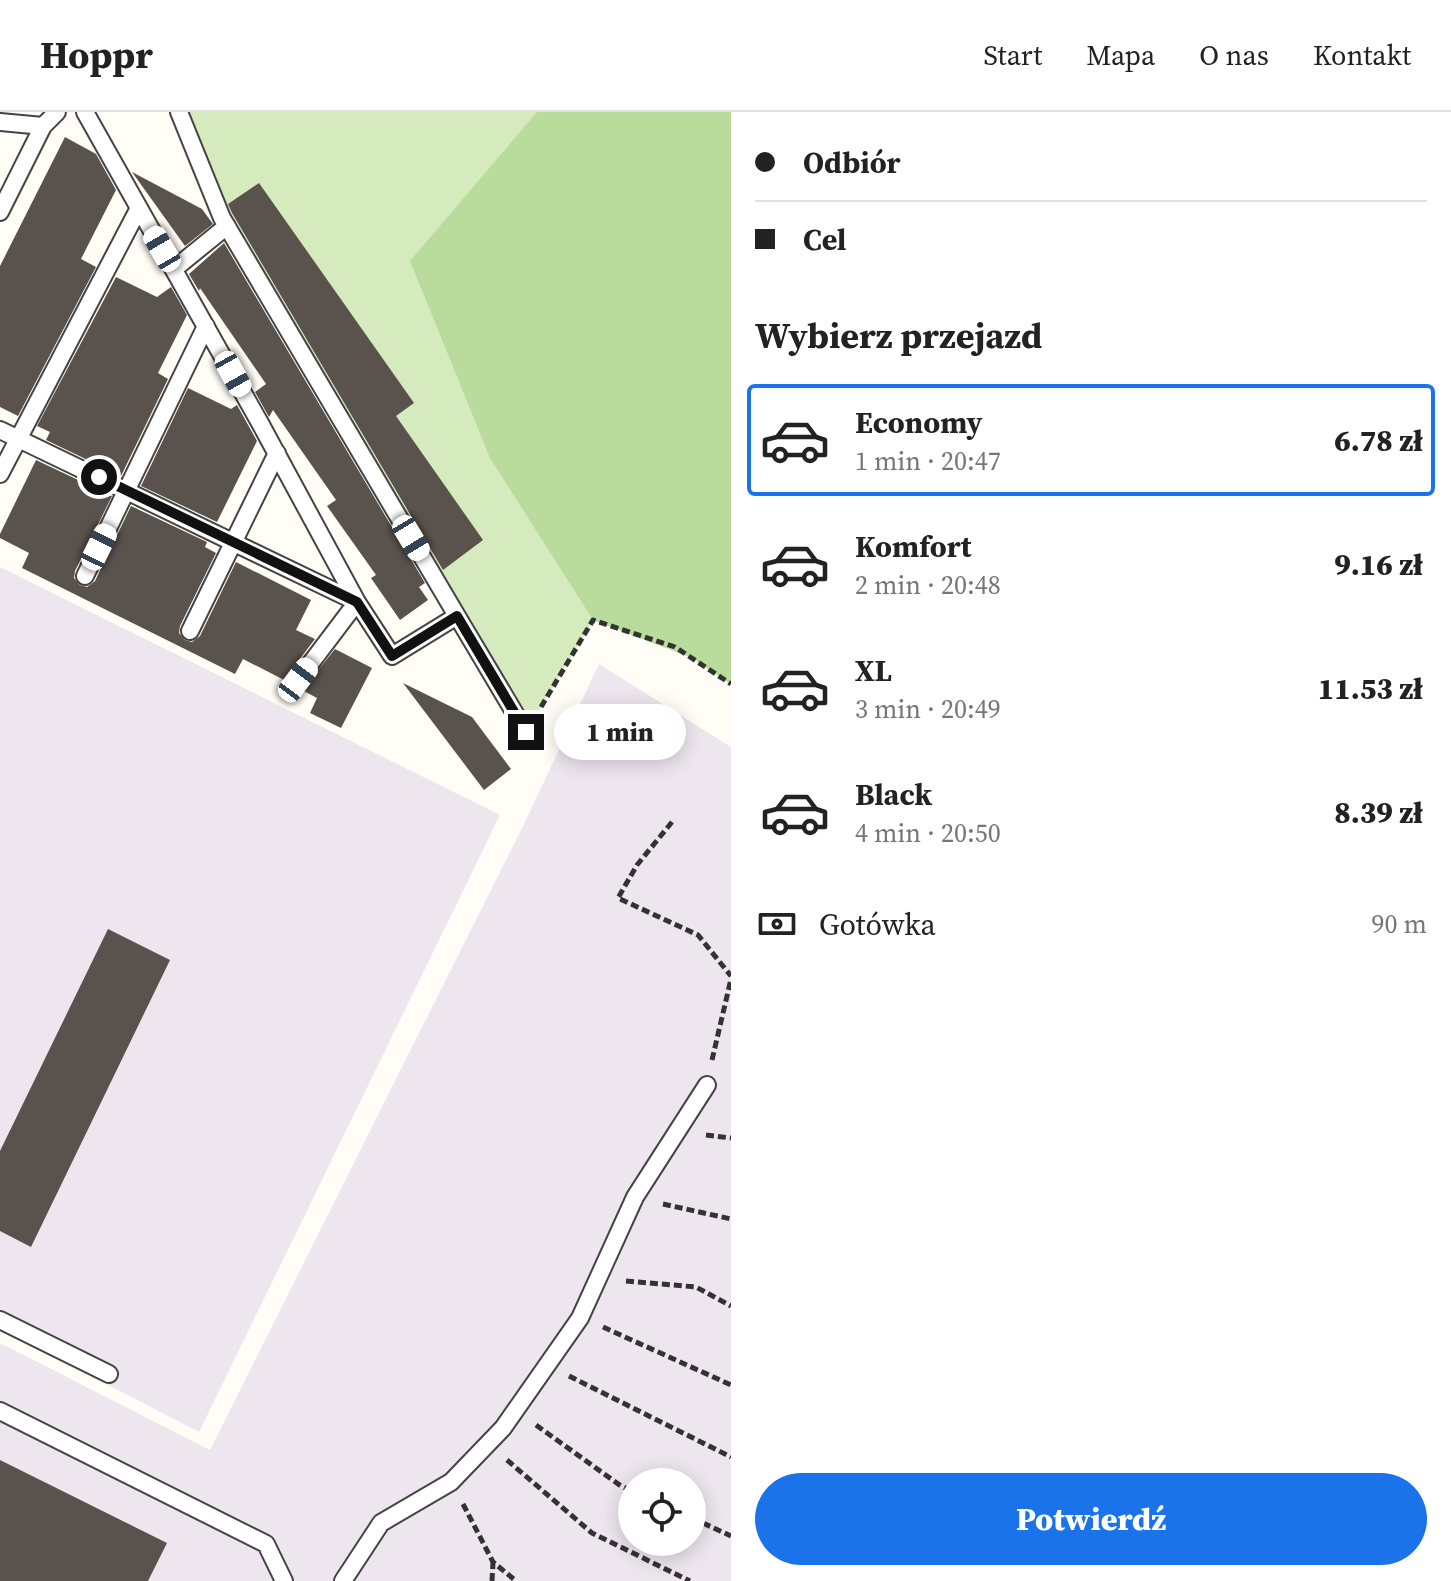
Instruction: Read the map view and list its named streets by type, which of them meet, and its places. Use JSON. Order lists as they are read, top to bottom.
{
  "page": {
    "header": "Hoppr",
    "nav": [
      "Start",
      "Mapa",
      "O nas",
      "Kontakt"
    ],
    "banner": ["Odbiór", "Cel"],
    "heading": "Wybierz przejazd",
    "list": [
      {
        "name": "Economy",
        "note": "1 min · 20:47",
        "value": "6.78 zł"
      },
      {
        "name": "Komfort",
        "note": "2 min · 20:48",
        "value": "9.16 zł"
      },
      {
        "name": "XL",
        "note": "3 min · 20:49",
        "value": "11.53 zł"
      },
      {
        "name": "Black",
        "note": "4 min · 20:50",
        "value": "8.39 zł"
      }
    ],
    "bubble": "1 min",
    "pay": ["Gotówka", "90 m"],
    "buttons": "Potwierdź"
  }
}
